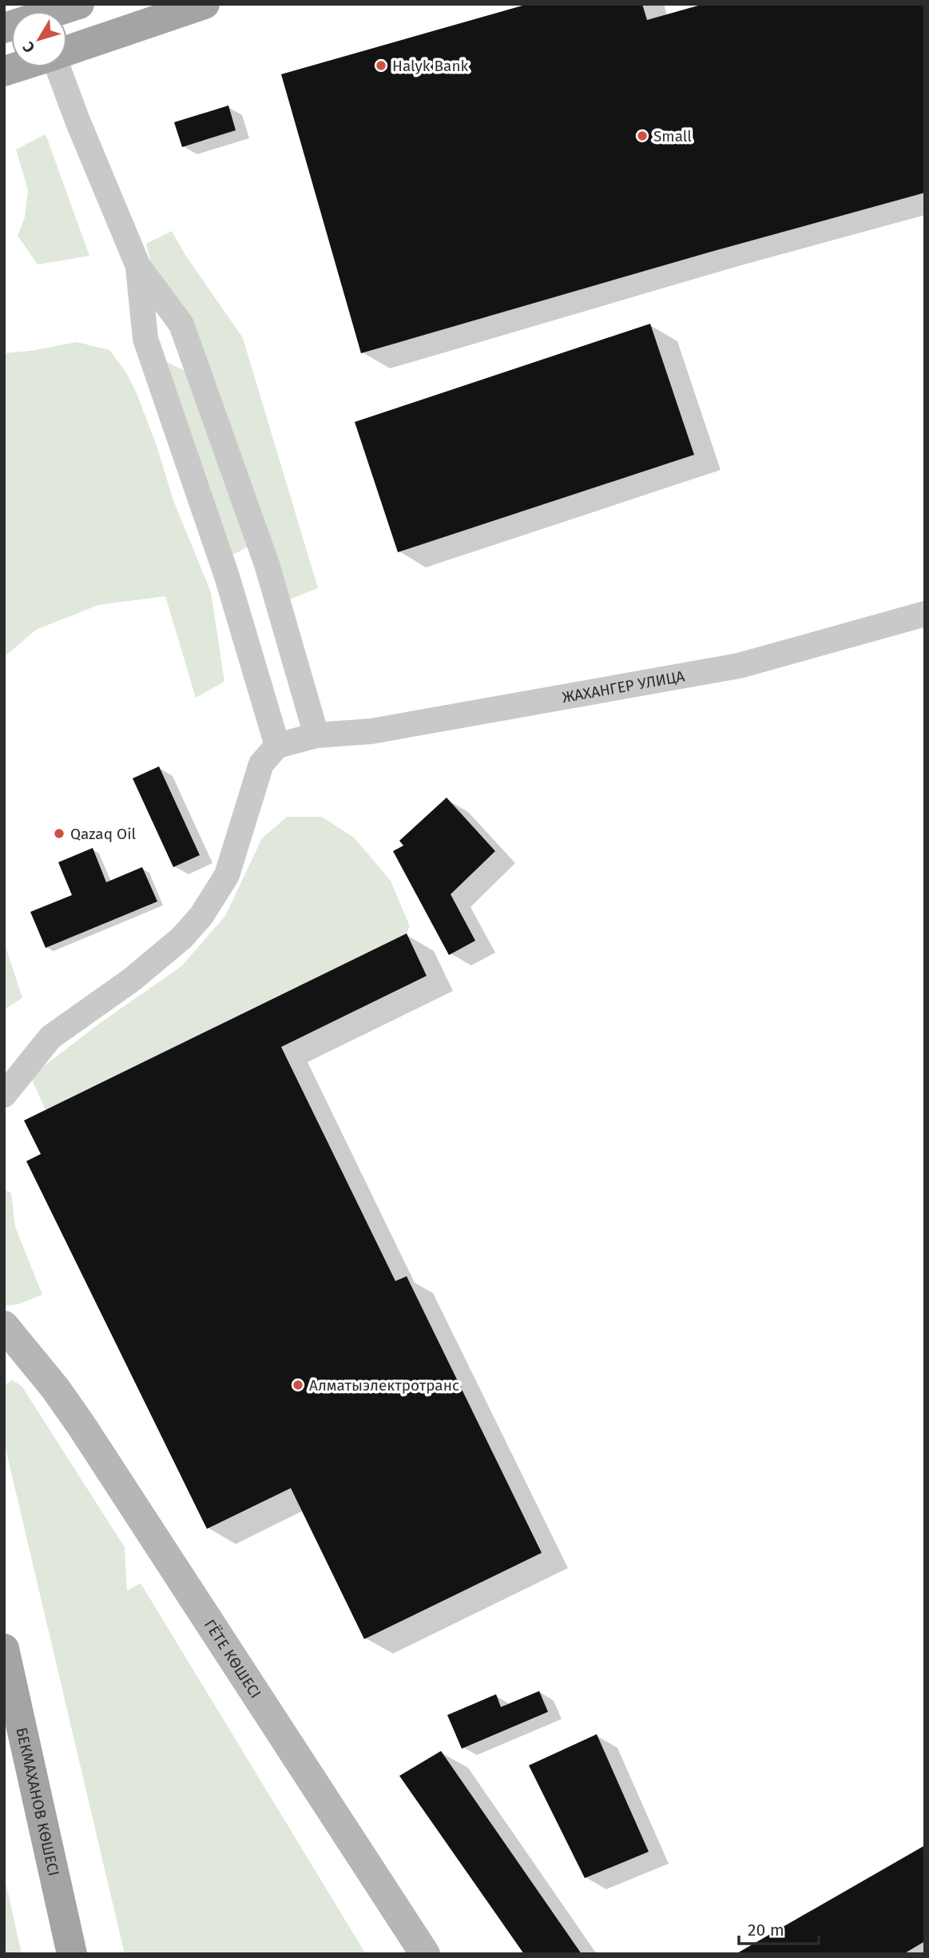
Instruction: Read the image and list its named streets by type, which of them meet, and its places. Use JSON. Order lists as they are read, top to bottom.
{
  "streets": {
    "main road": ["ГЁТЕ КӨШЕСІ", "БЕКМАХАНОВ КӨШЕСІ"],
    "street": ["ЖАХАНГЕР УЛИЦА"]
  },
  "places": [
    "Halyk Bank",
    "Small",
    "Qazaq Oil",
    "Алматыэлектротранс"
  ],
  "scale_bar": "20 m",
  "north": "bottom left"
}
